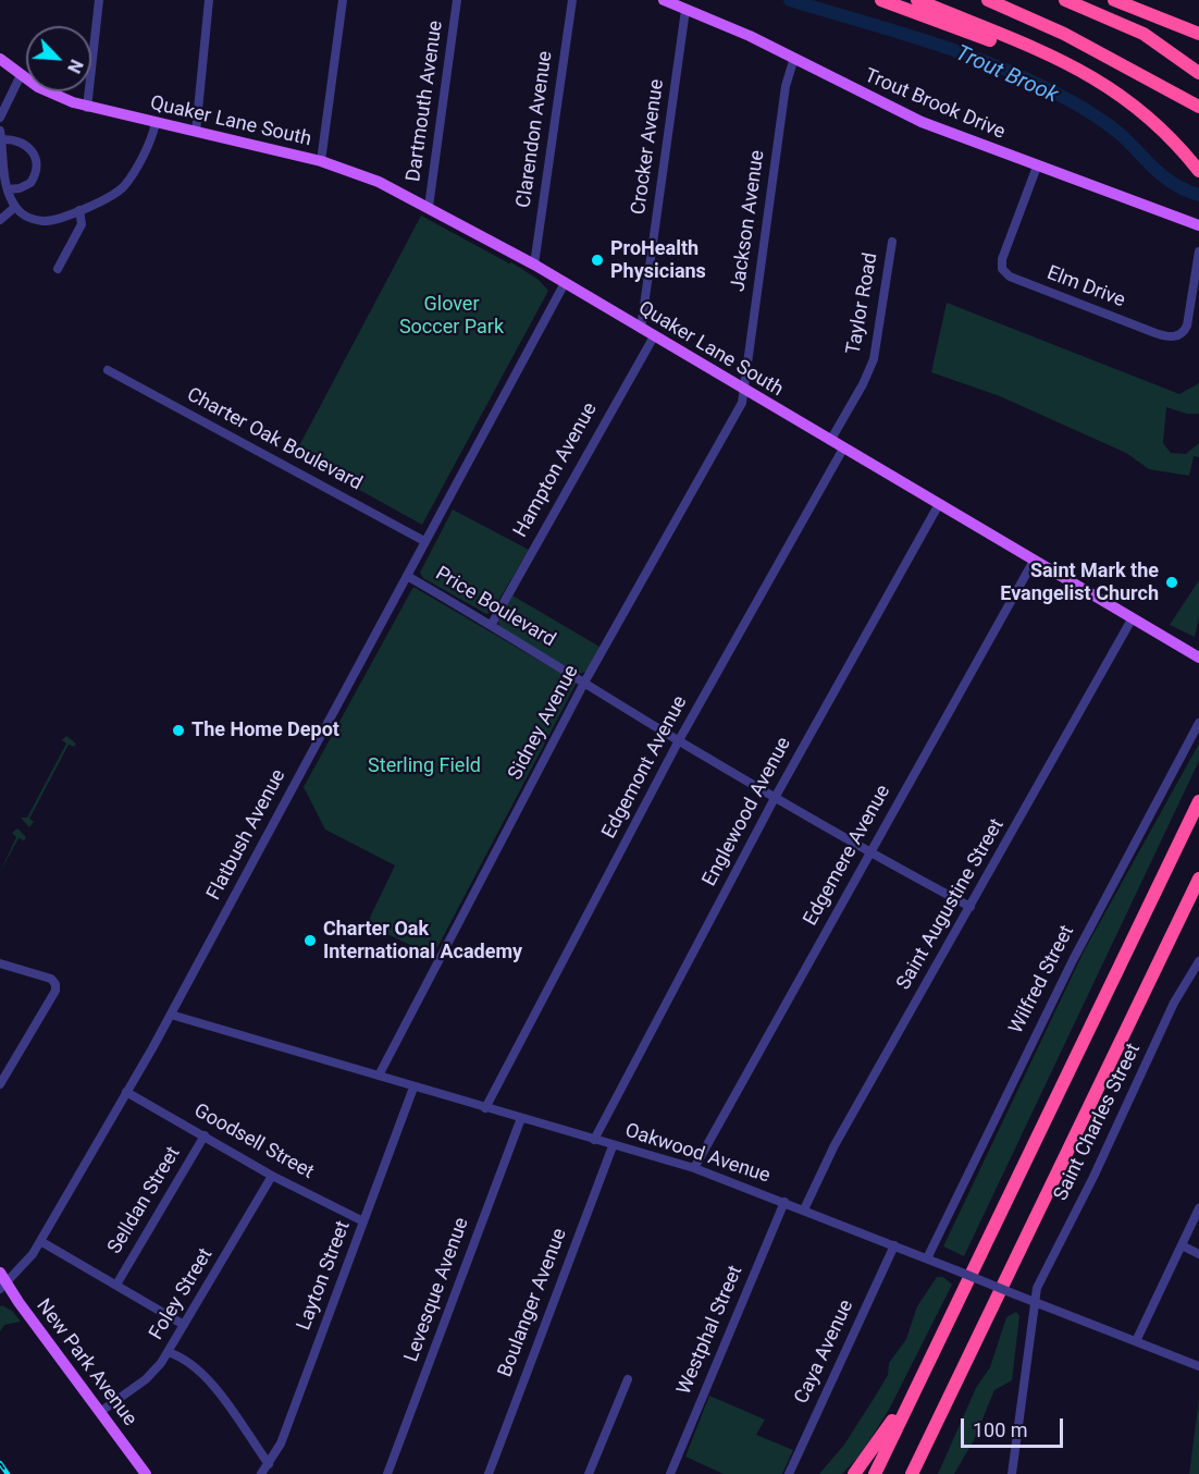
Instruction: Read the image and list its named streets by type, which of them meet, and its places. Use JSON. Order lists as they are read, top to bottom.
{
  "streets": {
    "main road": ["Trout Brook Drive", "Quaker Lane South", "New Park Avenue"],
    "street": [
      "Dartmouth Avenue",
      "Clarendon Avenue",
      "Crocker Avenue",
      "Jackson Avenue",
      "Elm Drive",
      "Taylor Road",
      "Charter Oak Boulevard",
      "Hampton Avenue",
      "Price Boulevard",
      "Sidney Avenue",
      "Edgemont Avenue",
      "Englewood Avenue",
      "Flatbush Avenue",
      "Edgemere Avenue",
      "Saint Augustine Street",
      "Wilfred Street",
      "Saint Charles Street",
      "Goodsell Street",
      "Oakwood Avenue",
      "Selldan Street",
      "Layton Street",
      "Levesque Avenue",
      "Foley Street",
      "Boulanger Avenue",
      "Westphal Street",
      "Caya Avenue"
    ]
  },
  "crossings": [
    ["Dartmouth Avenue", "Quaker Lane South"],
    ["Trout Brook Drive", "Crocker Avenue"],
    ["Trout Brook Drive", "Jackson Avenue"],
    ["Trout Brook Drive", "Elm Drive"],
    ["Quaker Lane South", "Clarendon Avenue"],
    ["Quaker Lane South", "Crocker Avenue"],
    ["Quaker Lane South", "Jackson Avenue"],
    ["Quaker Lane South", "Taylor Road"],
    ["Quaker Lane South", "Hampton Avenue"],
    ["Quaker Lane South", "Sidney Avenue"],
    ["Quaker Lane South", "Edgemont Avenue"],
    ["Quaker Lane South", "Englewood Avenue"],
    ["Quaker Lane South", "Flatbush Avenue"],
    ["Quaker Lane South", "Edgemere Avenue"],
    ["Quaker Lane South", "Saint Augustine Street"],
    ["Jackson Avenue", "Sidney Avenue"],
    ["Charter Oak Boulevard", "Flatbush Avenue"],
    ["Hampton Avenue", "Price Boulevard"],
    ["Price Boulevard", "Sidney Avenue"],
    ["Price Boulevard", "Edgemont Avenue"],
    ["Price Boulevard", "Englewood Avenue"],
    ["Price Boulevard", "Flatbush Avenue"],
    ["Price Boulevard", "Edgemere Avenue"],
    ["Price Boulevard", "Saint Augustine Street"],
    ["Sidney Avenue", "Oakwood Avenue"],
    ["Edgemont Avenue", "Oakwood Avenue"],
    ["Englewood Avenue", "Oakwood Avenue"],
    ["Flatbush Avenue", "Goodsell Street"],
    ["Flatbush Avenue", "Oakwood Avenue"],
    ["Flatbush Avenue", "New Park Avenue"],
    ["Edgemere Avenue", "Oakwood Avenue"],
    ["Saint Augustine Street", "Oakwood Avenue"],
    ["Wilfred Street", "Oakwood Avenue"],
    ["Saint Charles Street", "Oakwood Avenue"],
    ["Goodsell Street", "Selldan Street"],
    ["Goodsell Street", "Layton Street"],
    ["Goodsell Street", "Foley Street"],
    ["Oakwood Avenue", "Layton Street"],
    ["Oakwood Avenue", "Levesque Avenue"],
    ["Oakwood Avenue", "Boulanger Avenue"],
    ["Oakwood Avenue", "Westphal Street"],
    ["Oakwood Avenue", "Caya Avenue"],
    ["Foley Street", "New Park Avenue"]
  ],
  "water": ["Trout Brook"],
  "parks": ["Glover Soccer Park", "Sterling Field"],
  "places": [
    "ProHealth Physicians",
    "Saint Mark the Evangelist Church",
    "The Home Depot",
    "Charter Oak International Academy"
  ],
  "scale_bar": "100 m",
  "north": "bottom right"
}
